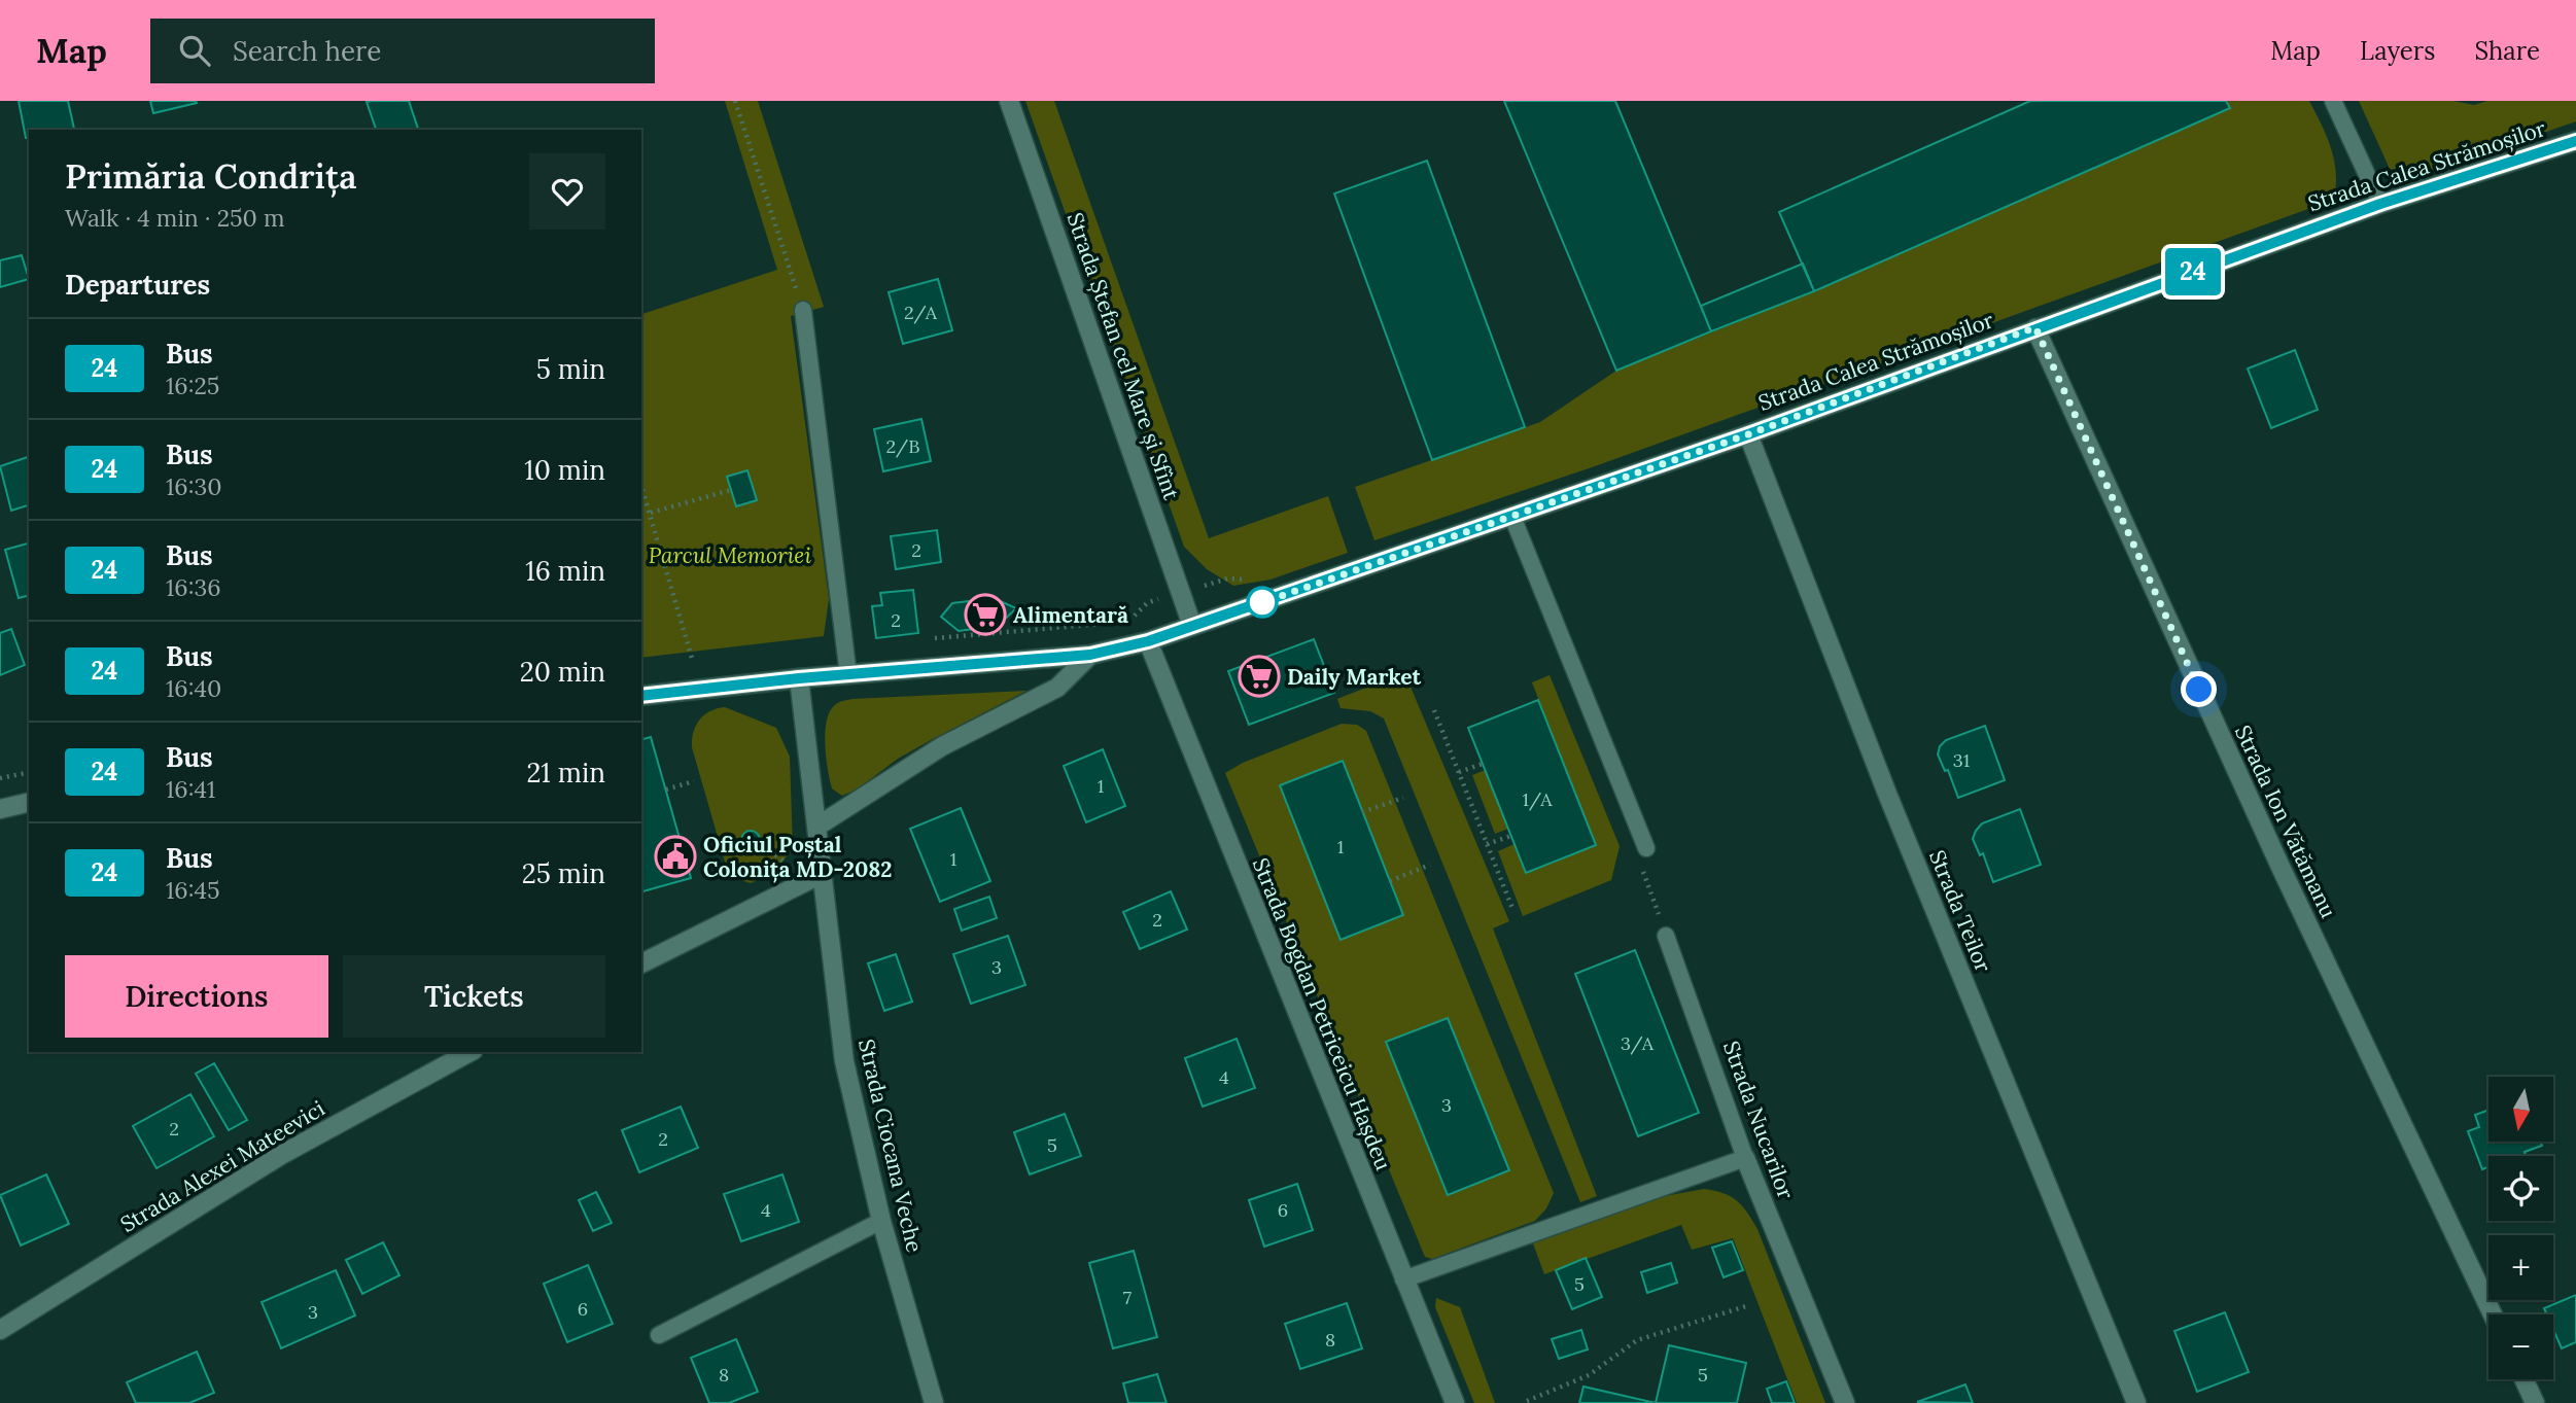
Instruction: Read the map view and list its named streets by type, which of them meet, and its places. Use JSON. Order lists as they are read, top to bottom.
{
  "streets": {
    "street": [
      "Strada Calea Strămoșilor",
      "Strada Ștefan cel Mare și Sfînt",
      "Strada Ion Vătămanu",
      "Strada Teilor",
      "Strada Bogdan Petriceicu Hașdeu",
      "Strada Nucarilor",
      "Strada Ciocana Veche",
      "Strada Alexei Mateevici"
    ]
  },
  "crossings": [
    ["Strada Calea Strămoșilor", "Strada Ștefan cel Mare și Sfînt"],
    ["Strada Calea Strămoșilor", "Strada Ion Vătămanu"],
    ["Strada Calea Strămoșilor", "Strada Teilor"],
    ["Strada Calea Strămoșilor", "Strada Bogdan Petriceicu Hașdeu"]
  ],
  "parks": ["Parcul Memoriei"],
  "places": {
    "supermarket": ["Alimentară", "Daily Market"],
    "public building": ["Oficiul Poștal Colonița MD-2082"]
  },
  "lines": ["bus line 24"],
  "house_numbers": [
    "2/A",
    "2/B",
    "2",
    "2",
    "31",
    "1",
    "1/A",
    "1",
    "1",
    "2",
    "3",
    "3/A",
    "4",
    "3",
    "2",
    "2",
    "5",
    "4",
    "6",
    "5",
    "7",
    "6",
    "3",
    "8",
    "8",
    "5"
  ],
  "north": "bottom",
  "page": {
    "header": "Map",
    "search": "Search here",
    "nav": ["Map", "Layers", "Share"],
    "on_map": "24",
    "heading": [
      ["Primăria Condrița", "Walk · 4 min · 250 m"],
      "Departures"
    ],
    "list": [
      {
        "mark": "24",
        "name": "Bus",
        "note": "16:25",
        "value": "5 min"
      },
      {
        "mark": "24",
        "name": "Bus",
        "note": "16:30",
        "value": "10 min"
      },
      {
        "mark": "24",
        "name": "Bus",
        "note": "16:36",
        "value": "16 min"
      },
      {
        "mark": "24",
        "name": "Bus",
        "note": "16:40",
        "value": "20 min"
      },
      {
        "mark": "24",
        "name": "Bus",
        "note": "16:41",
        "value": "21 min"
      },
      {
        "mark": "24",
        "name": "Bus",
        "note": "16:45",
        "value": "25 min"
      }
    ],
    "buttons": ["Directions", "Tickets"],
    "map_buttons": ["+", "−"]
  }
}
